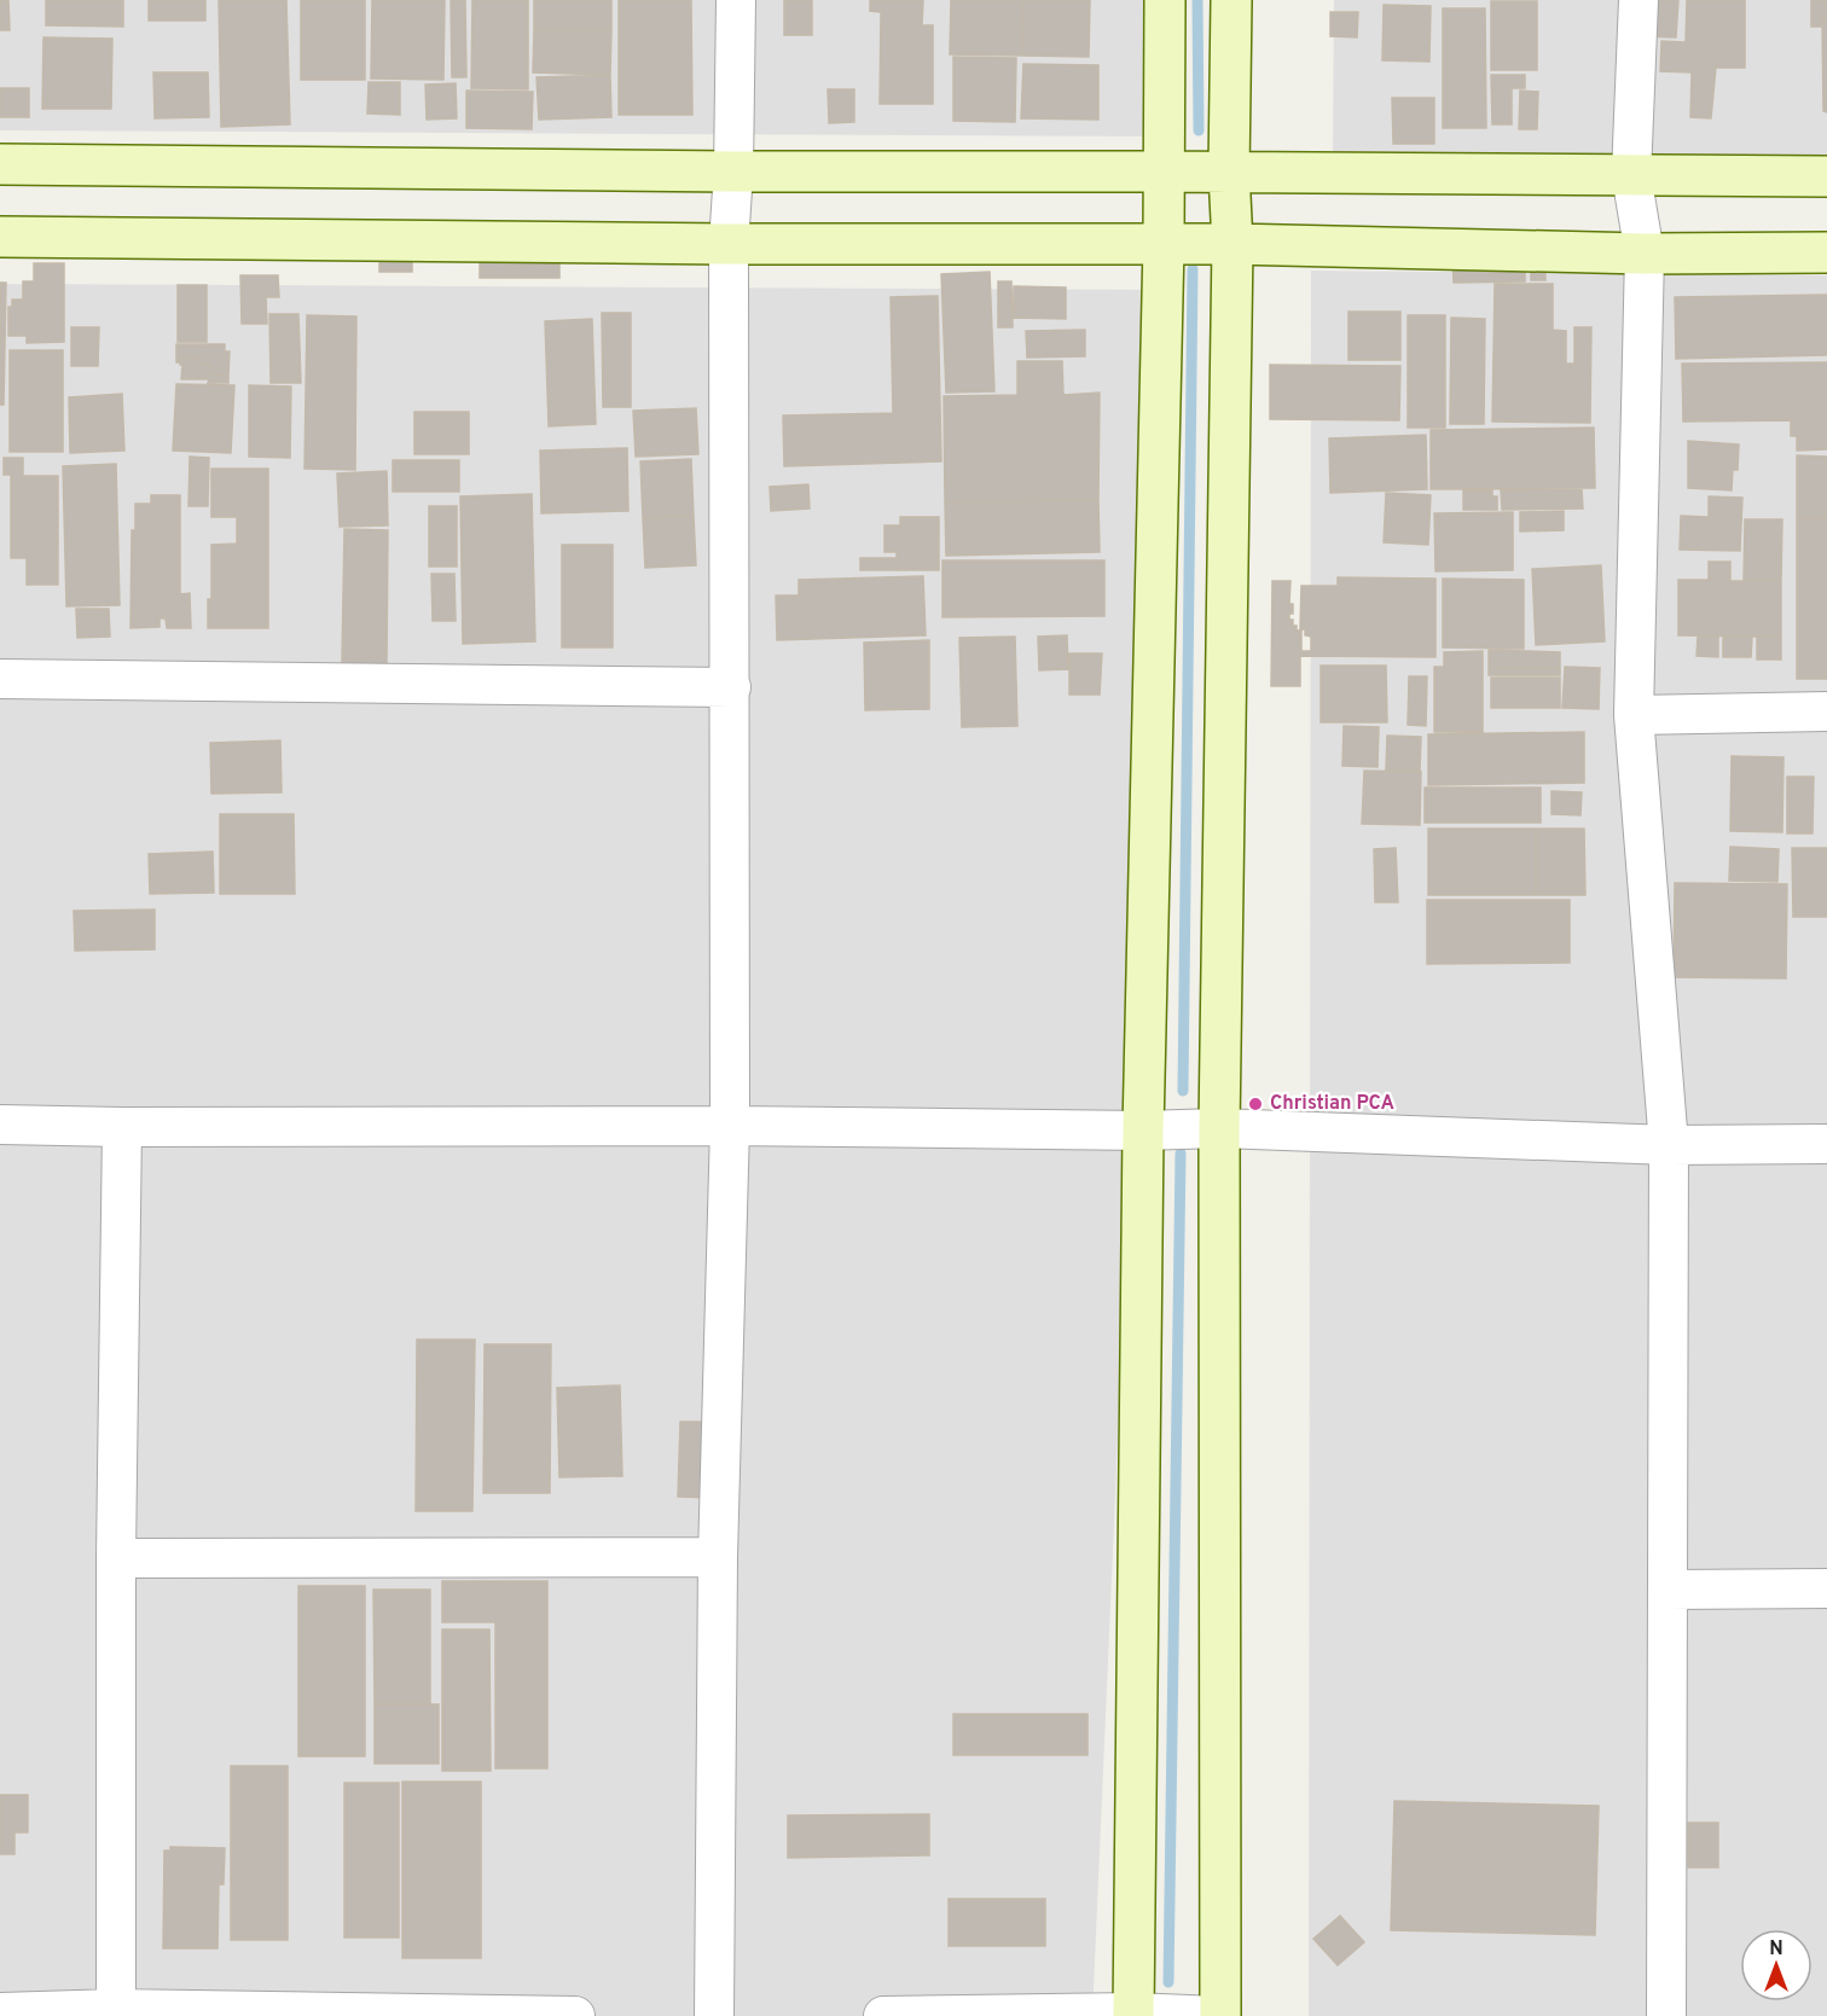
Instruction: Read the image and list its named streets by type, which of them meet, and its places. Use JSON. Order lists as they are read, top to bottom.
{
  "places": ["Christian PCA"],
  "north": "top"
}
